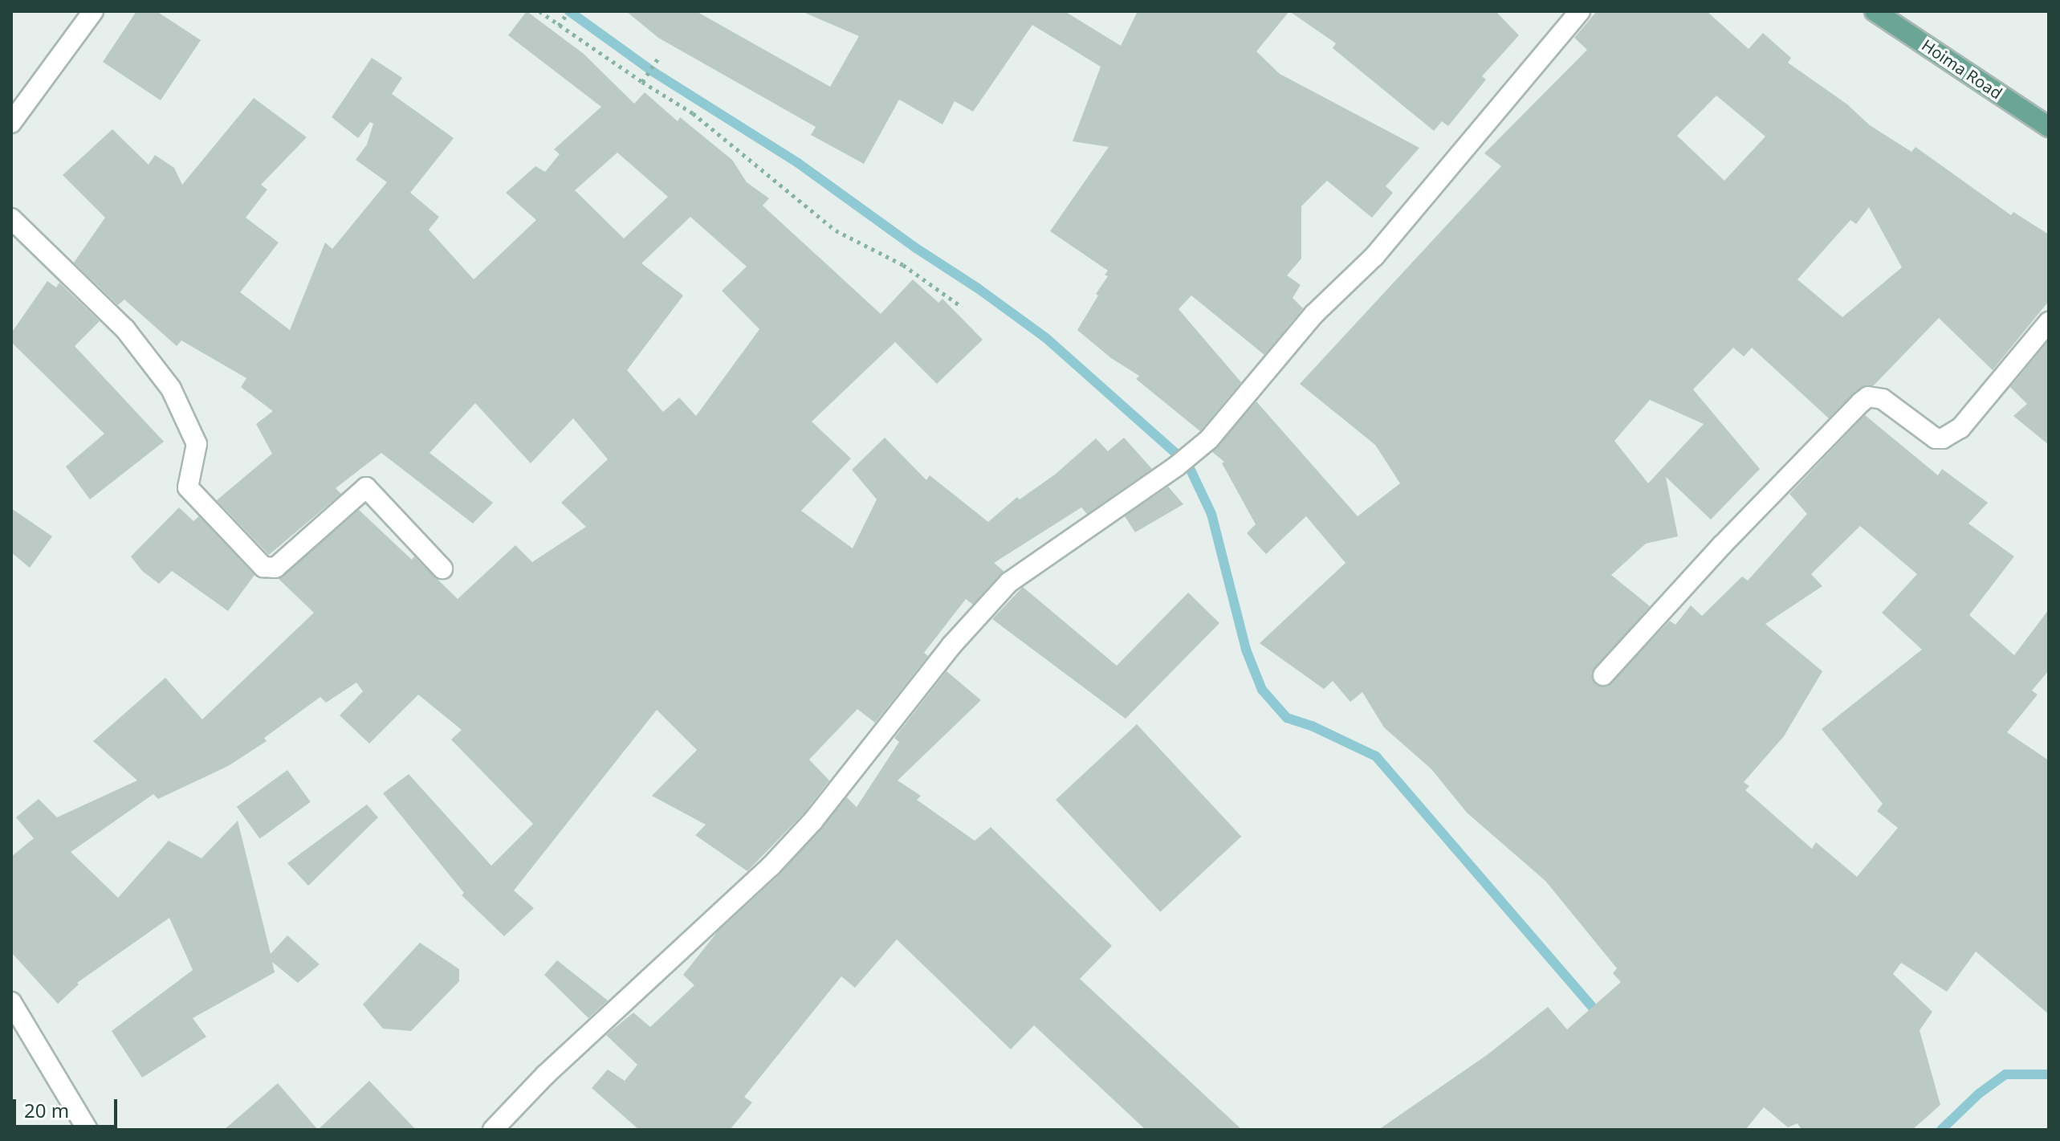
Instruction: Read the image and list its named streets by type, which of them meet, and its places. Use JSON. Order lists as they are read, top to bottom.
{
  "streets": {
    "main road": ["Hoima Road"]
  },
  "scale_bar": "20 m"
}
